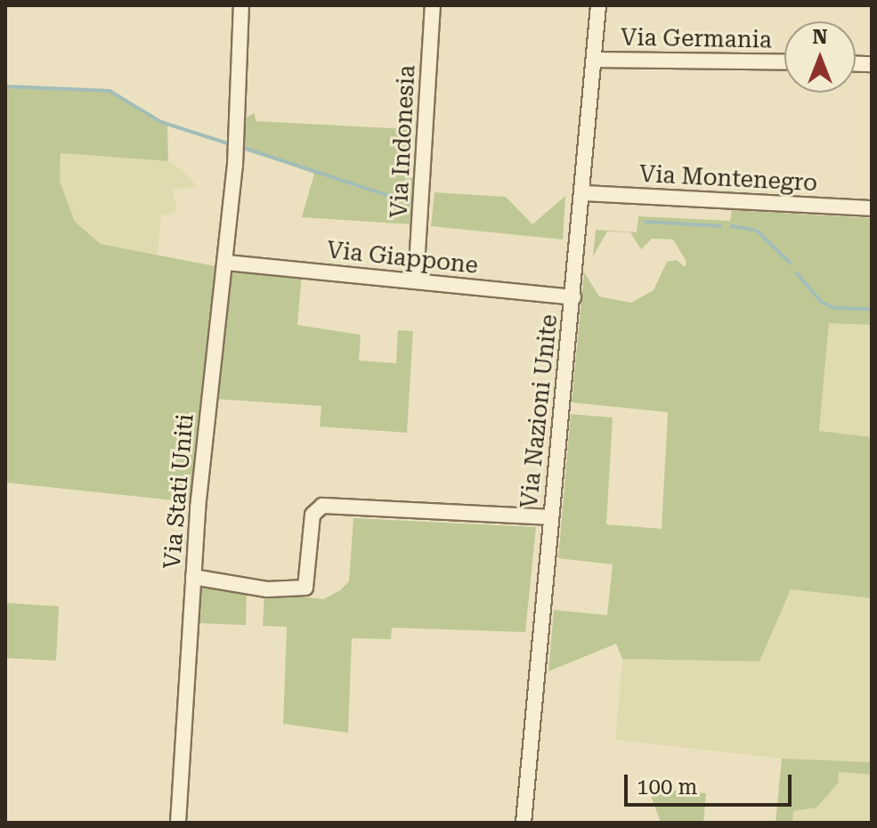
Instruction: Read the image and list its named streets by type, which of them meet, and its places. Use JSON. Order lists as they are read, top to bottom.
{
  "streets": {
    "street": [
      "Via Germania",
      "Via Indonesia",
      "Via Montenegro",
      "Via Giappone",
      "Via Nazioni Unite",
      "Via Stati Uniti"
    ]
  },
  "crossings": [
    ["Via Germania", "Via Nazioni Unite"],
    ["Via Indonesia", "Via Giappone"],
    ["Via Montenegro", "Via Nazioni Unite"],
    ["Via Giappone", "Via Nazioni Unite"],
    ["Via Giappone", "Via Stati Uniti"]
  ],
  "scale_bar": "100 m",
  "north": "top"
}
